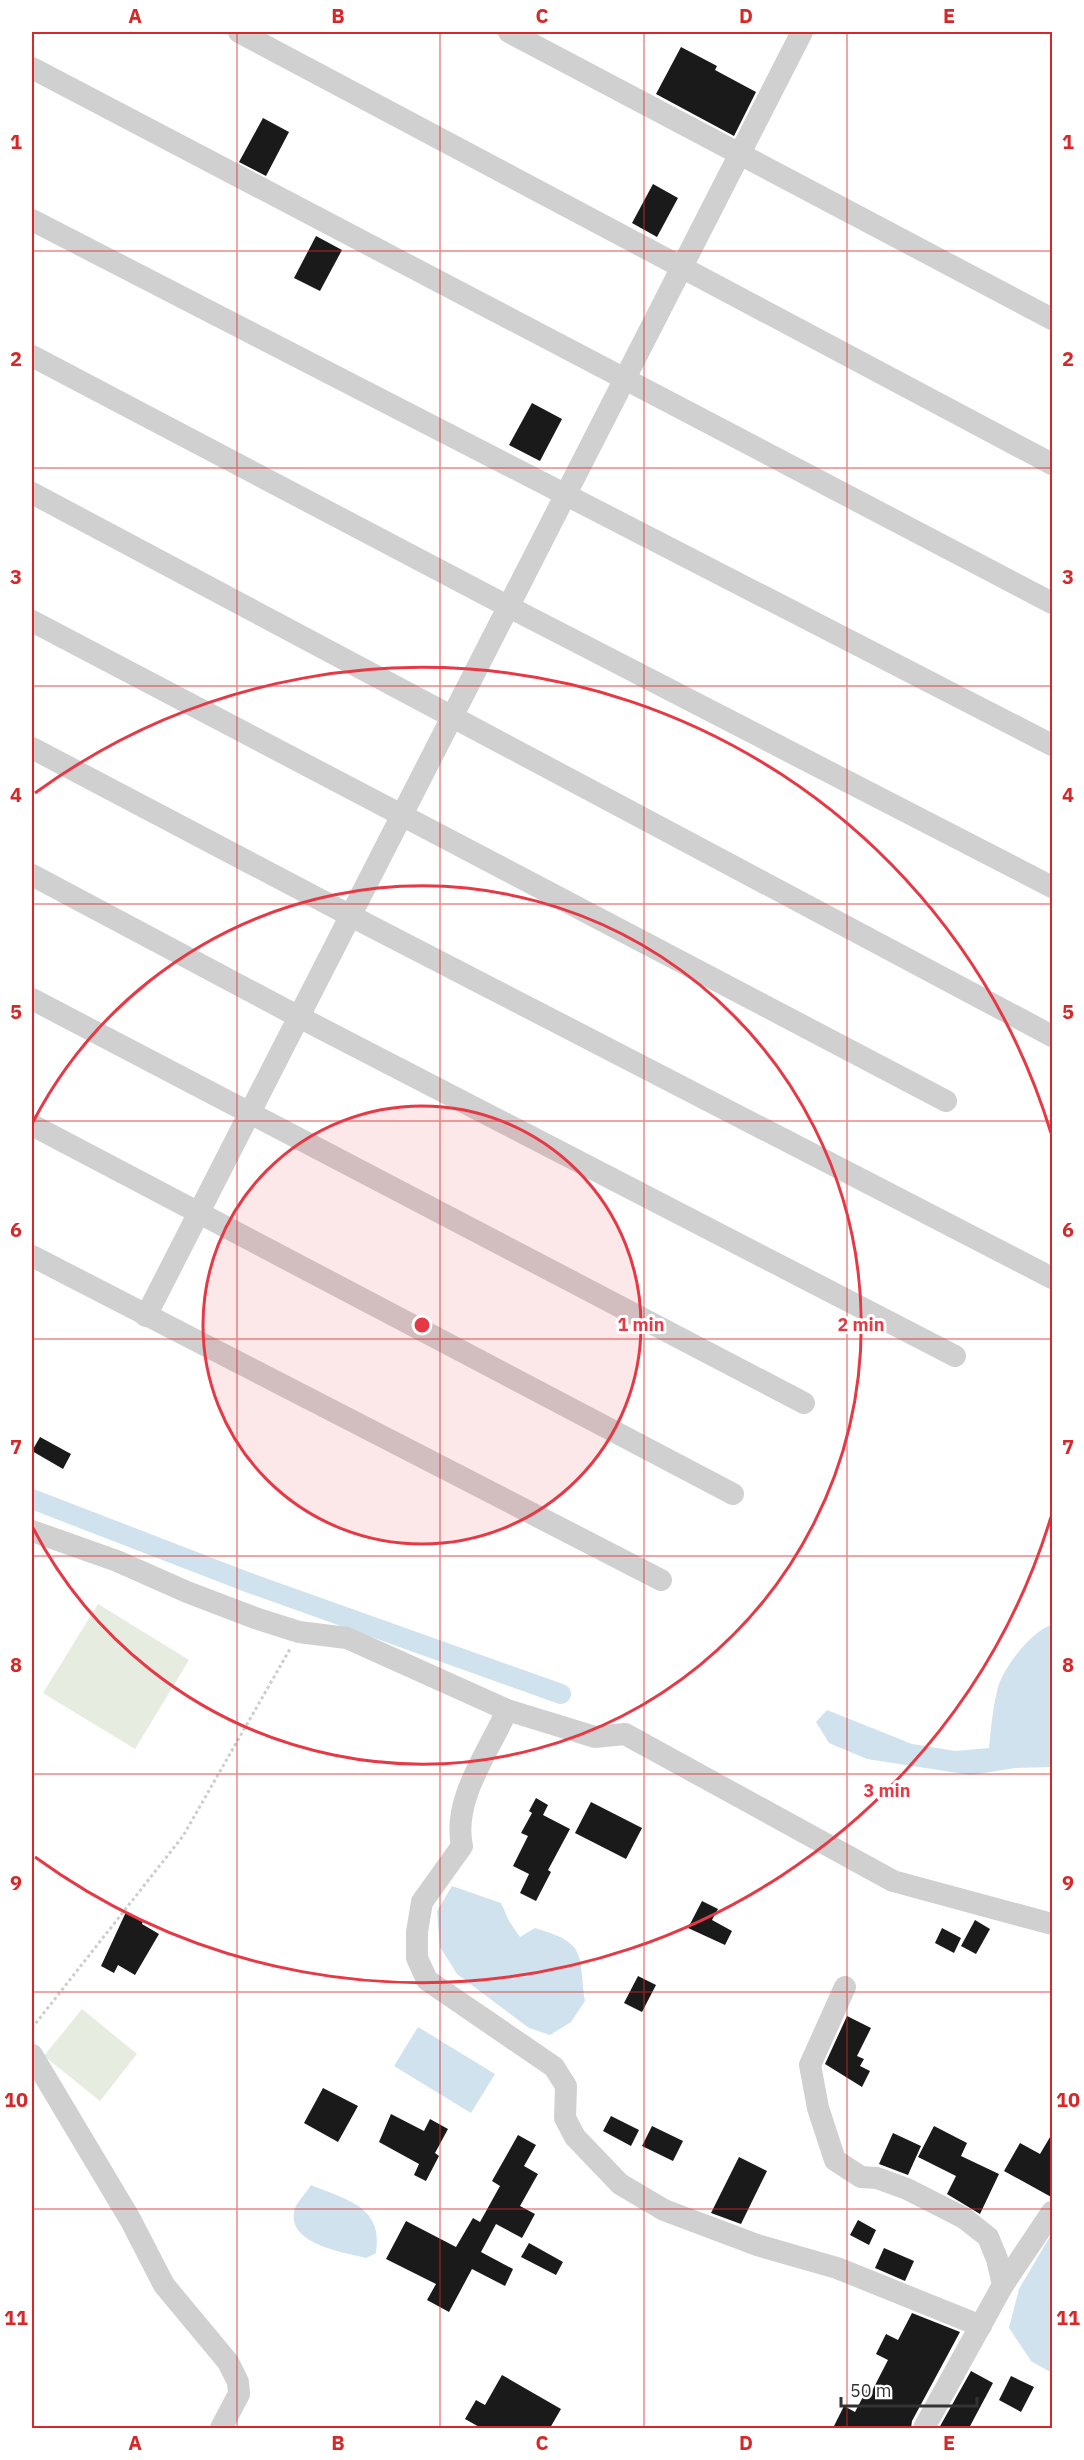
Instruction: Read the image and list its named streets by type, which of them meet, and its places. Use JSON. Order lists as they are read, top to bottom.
{
  "scale_bar": "50 m",
  "grid": {
    "columns": [
      "A",
      "B",
      "C",
      "D",
      "E"
    ],
    "rows": [
      "1",
      "2",
      "3",
      "4",
      "5",
      "6",
      "7",
      "8",
      "9",
      "10",
      "11"
    ]
  },
  "rings": ["1 min", "2 min", "3 min"]
}
